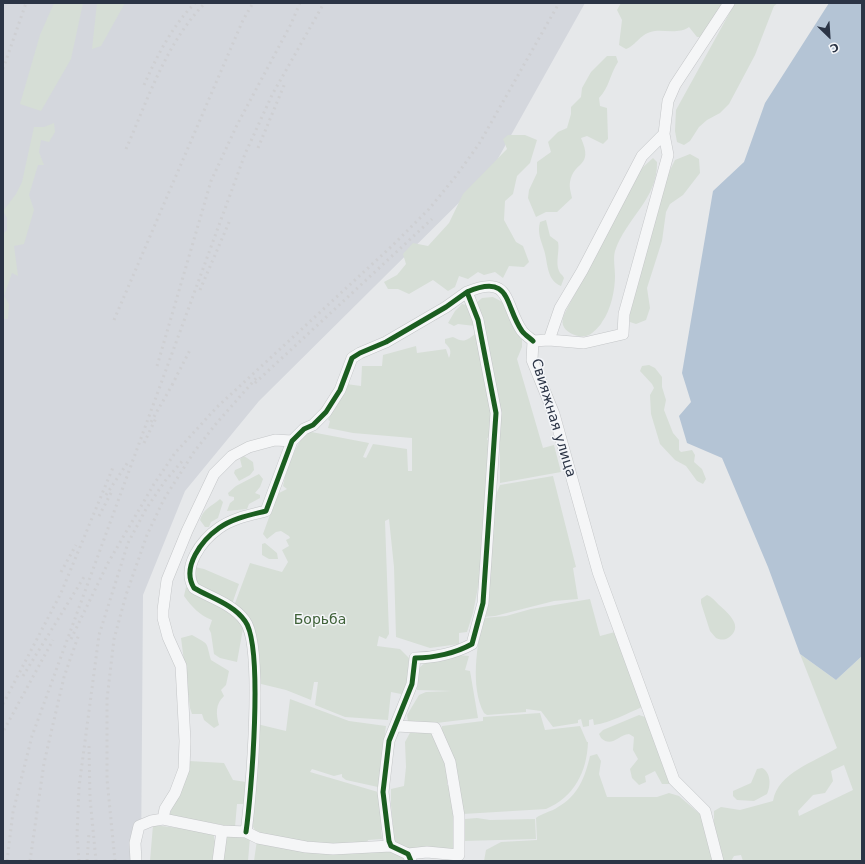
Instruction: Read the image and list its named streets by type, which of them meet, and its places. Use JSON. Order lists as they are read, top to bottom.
{
  "streets": {
    "street": ["Свияжная улица"]
  },
  "parks": ["Борьба"],
  "north": "bottom right"
}
